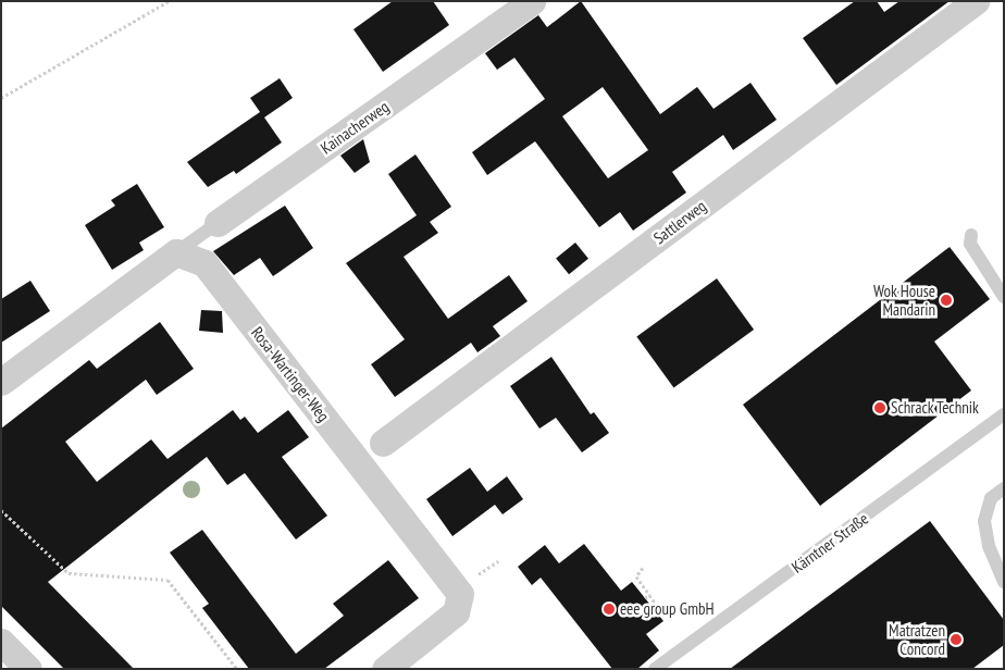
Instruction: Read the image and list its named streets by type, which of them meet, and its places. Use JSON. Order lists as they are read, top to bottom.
{
  "streets": {
    "street": ["Kainacherweg", "Sattlerweg", "Rosa-Wartinger-Weg"],
    "lane": ["Kärntner Straße"]
  },
  "crossings": [
    ["Kainacherweg", "Rosa-Wartinger-Weg"]
  ],
  "places": [
    "Wok House Mandarin",
    "Schrack Technik",
    "eee group GmbH",
    "Matratzen Concord"
  ]
}
